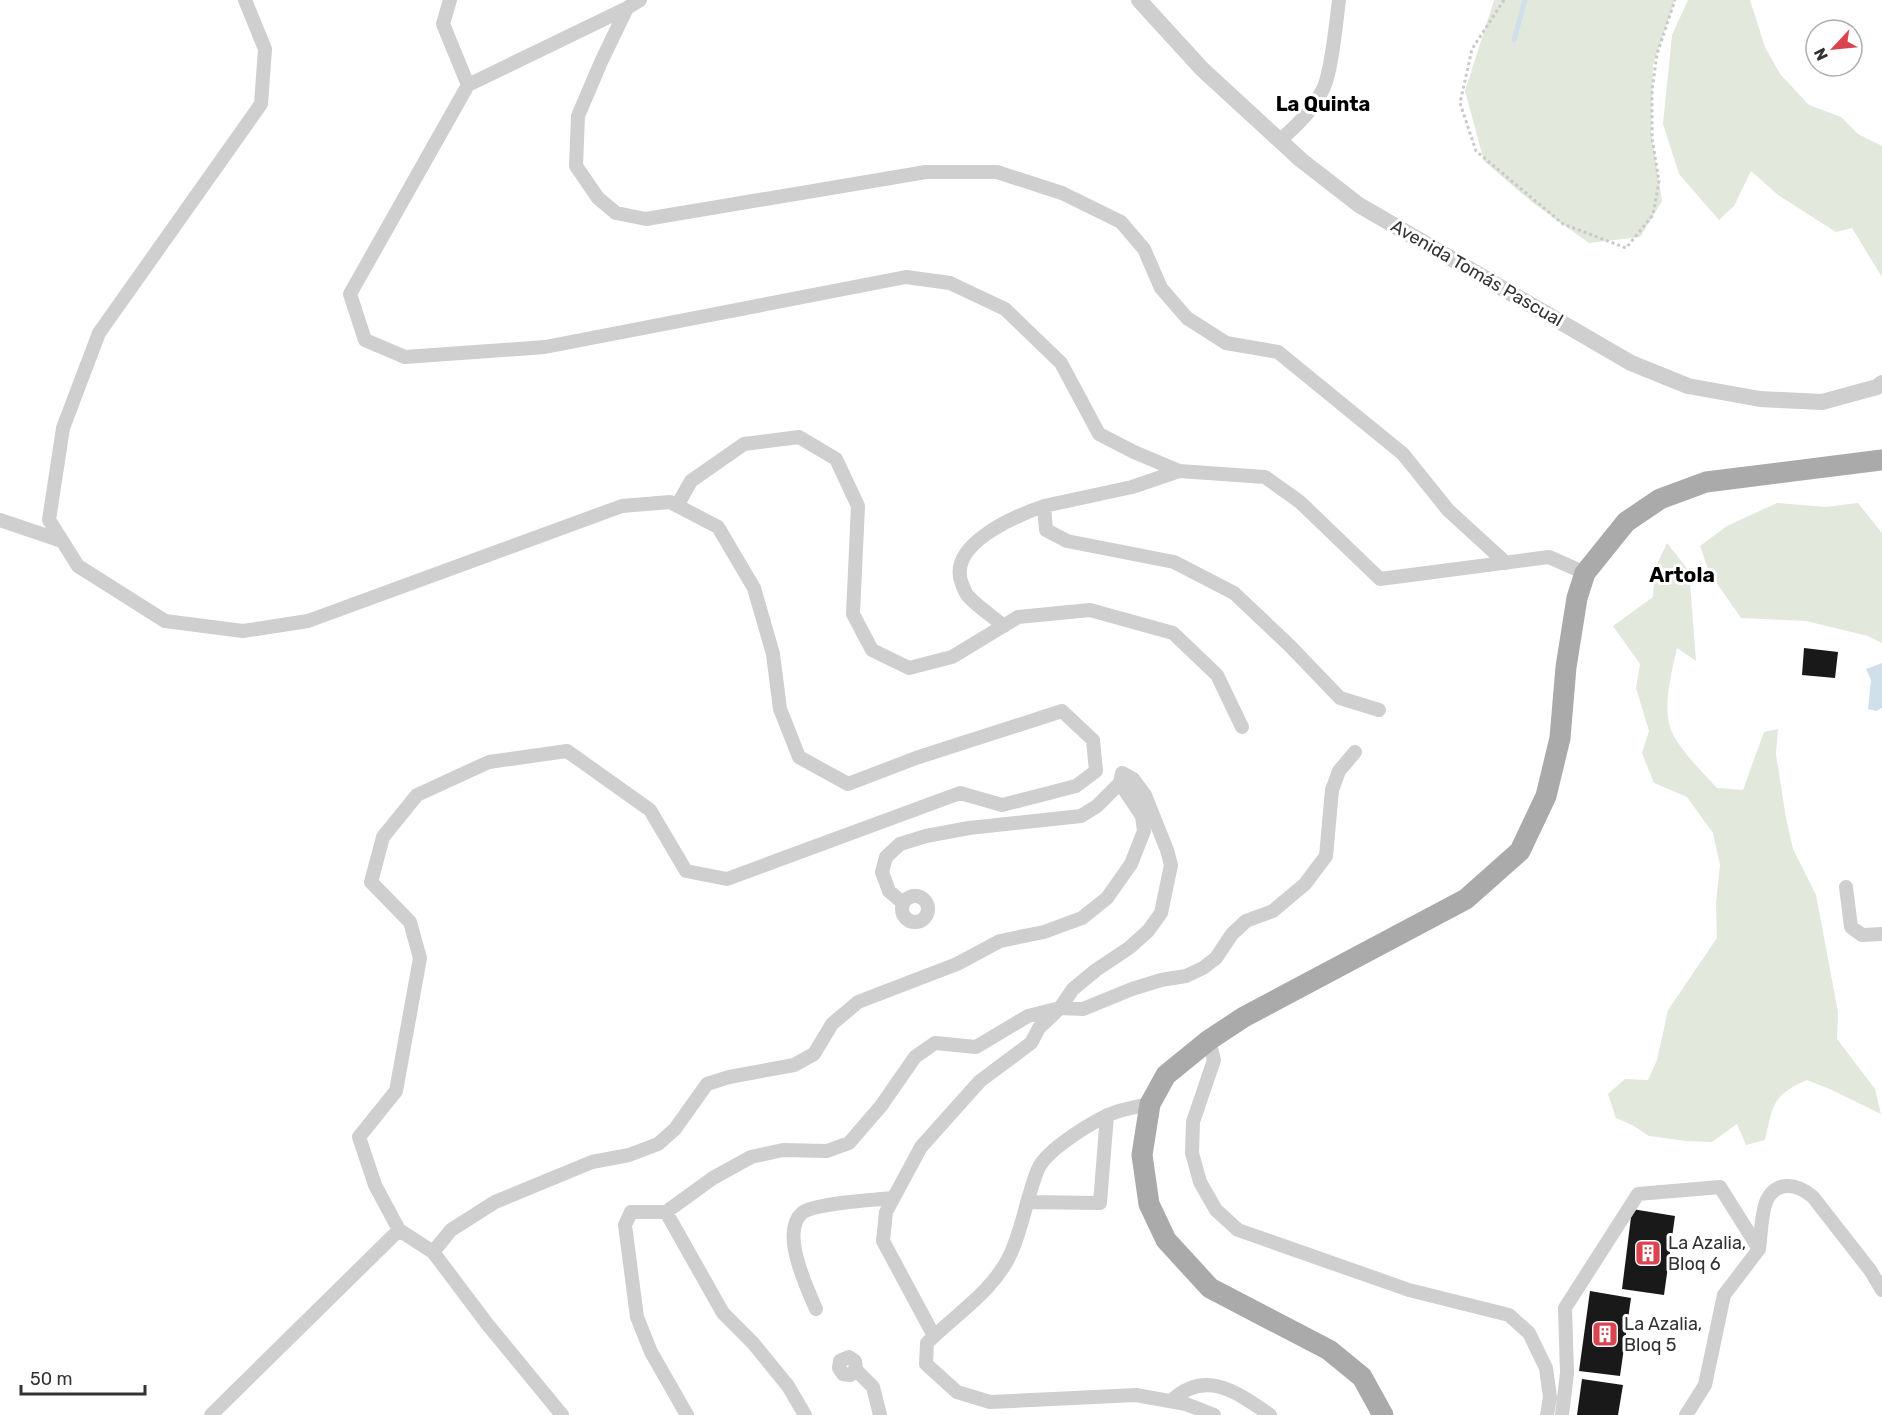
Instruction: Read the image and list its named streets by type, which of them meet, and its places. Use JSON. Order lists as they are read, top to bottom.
{
  "streets": {
    "street": ["Avenida Tomás Pascual"]
  },
  "districts": ["La Quinta", "Artola"],
  "places": {
    "building": ["La Azalia, Bloq 6", "La Azalia, Bloq 5"]
  },
  "scale_bar": "50 m",
  "north": "bottom left"
}
